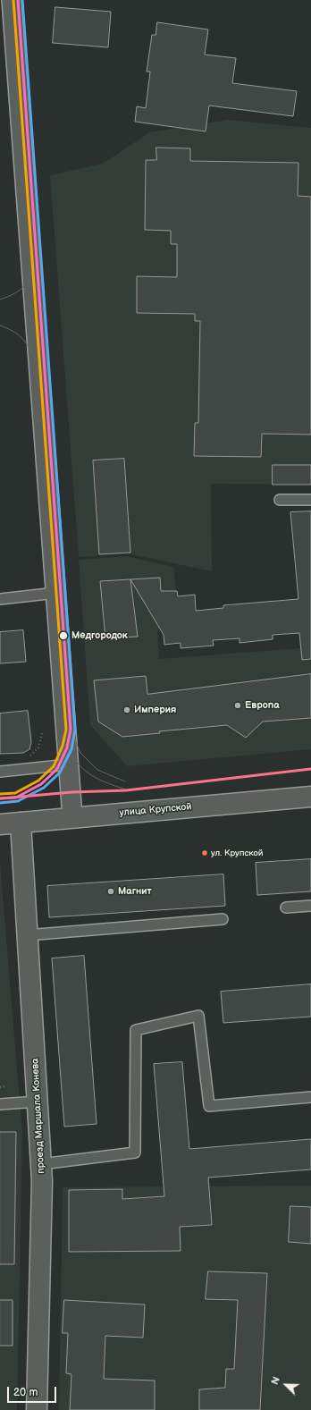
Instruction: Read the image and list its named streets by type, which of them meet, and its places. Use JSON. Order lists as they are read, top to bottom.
{
  "streets": {
    "street": ["улица Крупской", "проезд Маршала Конева"]
  },
  "crossings": [
    ["улица Крупской", "проезд Маршала Конева"]
  ],
  "places": [
    "Медгородок",
    "Европа",
    "Империя",
    "ул. Крупской",
    "Магнит"
  ],
  "scale_bar": "20 m",
  "north": "top left"
}
